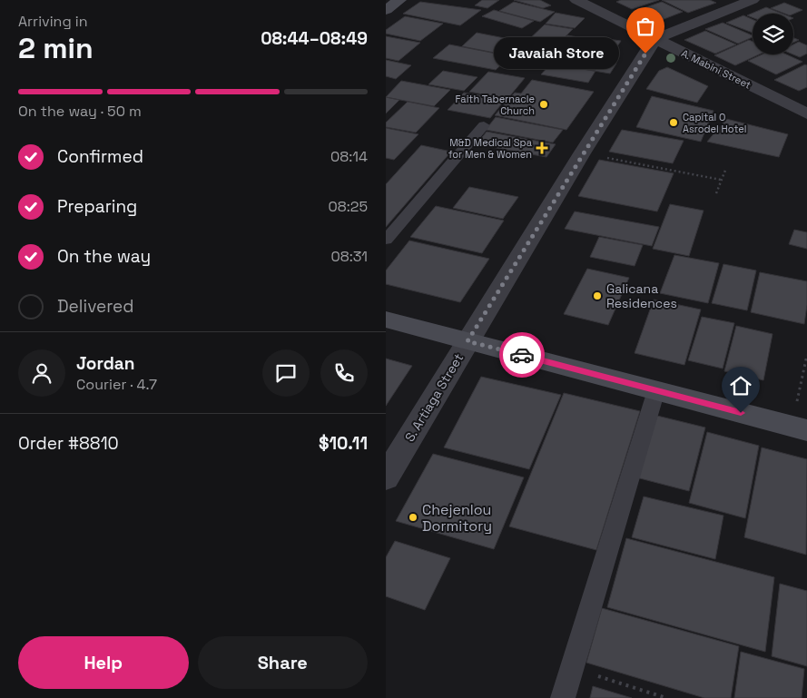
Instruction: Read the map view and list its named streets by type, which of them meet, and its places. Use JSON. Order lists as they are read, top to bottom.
{
  "streets": {
    "street": ["A. Mabini Street", "S. Artiaga Street"]
  },
  "crossings": [
    ["A. Mabini Street", "S. Artiaga Street"]
  ],
  "places": {
    "other": [
      "Javaiah Store",
      "Faith Tabernacle Church",
      "Capital O Asrodel Hotel",
      "Galicana Residences",
      "Chejenlou Dormitory"
    ],
    "health": ["M&D Medical Spa for Men & Women"]
  },
  "page": {
    "heading": ["2 min", "Arriving in", "08:44–08:49"],
    "panel": [
      "Jordan",
      "Courier · 4.7",
      "Order #8810",
      "$10.11"
    ],
    "bubble": "Javaiah Store",
    "bar": "On the way · 50 m",
    "list": [
      ["Confirmed", "08:14"],
      ["Preparing", "08:25"],
      ["On the way", "08:31"],
      "Delivered"
    ],
    "buttons": ["Help", "Share"]
  }
}
